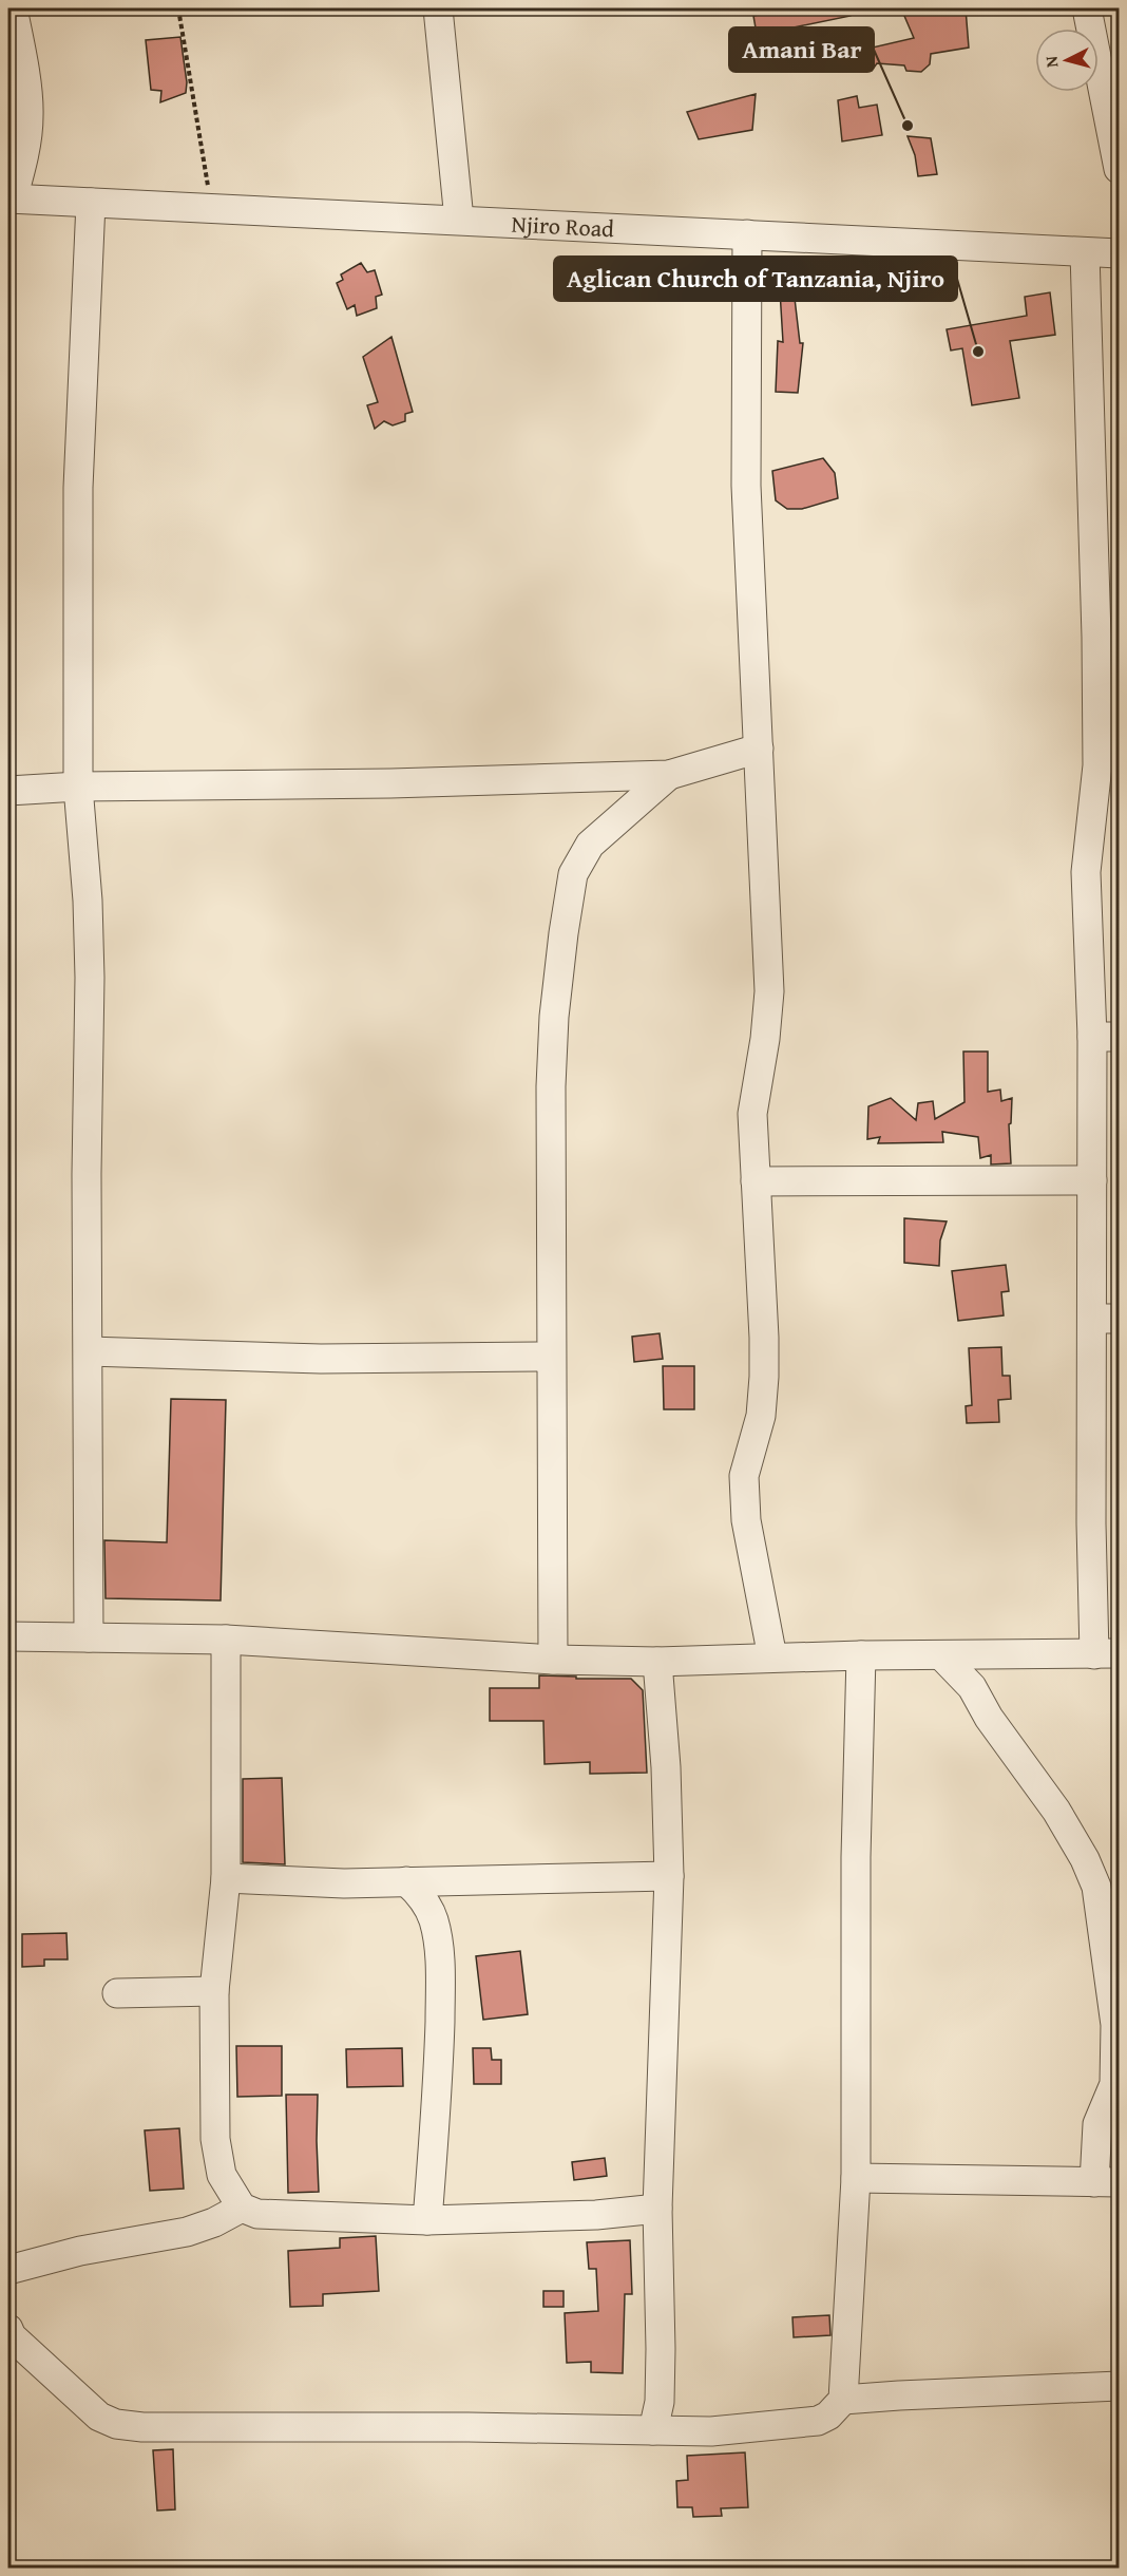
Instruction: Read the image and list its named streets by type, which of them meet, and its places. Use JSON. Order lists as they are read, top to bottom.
{
  "streets": {
    "street": ["Njiro Road"]
  },
  "places": ["Amani Bar", "Aglican Church of Tanzania, Njiro"],
  "north": "left"
}
